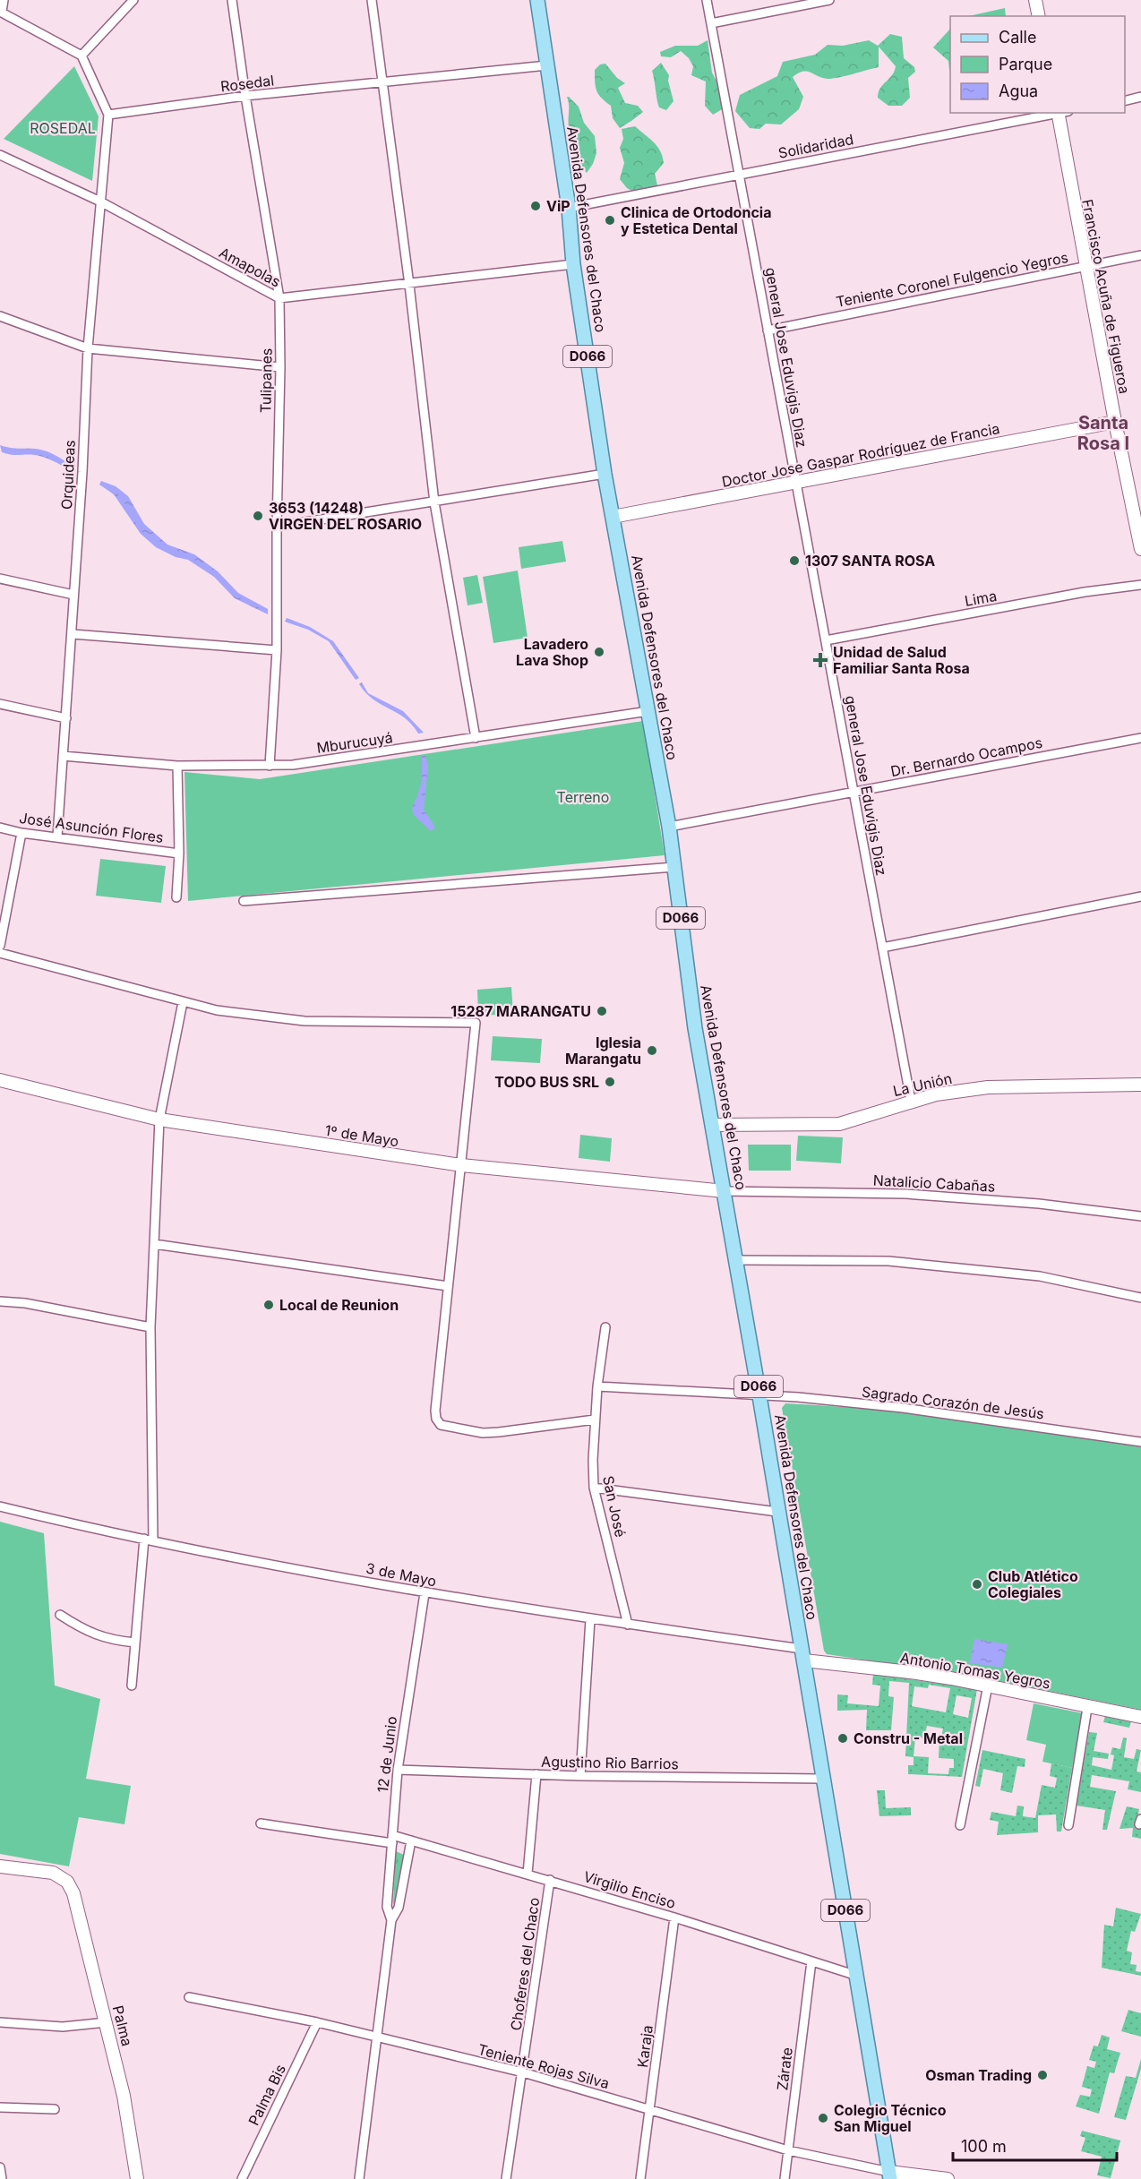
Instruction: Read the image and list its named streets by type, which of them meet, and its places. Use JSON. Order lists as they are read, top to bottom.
{
  "streets": {
    "main road": ["Avenida Defensores del Chaco", "D066"],
    "street": [
      "Rosedal",
      "Solidaridad",
      "Amapolas",
      "Teniente Coronel Fulgencio Yegros",
      "Francisco Acuña de Figueroa",
      "general Jose Eduvigis Diaz",
      "Tulipanes",
      "Doctor Jose Gaspar Rodríguez de Francia",
      "Orquideas",
      "Lima",
      "Mburucuyá",
      "Dr. Bernardo Ocampos",
      "José Asunción Flores",
      "La Unión",
      "1º de Mayo",
      "Natalicio Cabañas",
      "Sagrado Corazón de Jesús",
      "San José",
      "3 de Mayo",
      "Antonio Tomas Yegros",
      "12 de Junio",
      "Agustino Rio Barrios",
      "Virgilio Enciso",
      "Choferes del Chaco",
      "Palma",
      "Karaja",
      "Teniente Rojas Silva",
      "Zárate",
      "Palma Bis"
    ]
  },
  "crossings": [
    ["Rosedal", "Avenida Defensores del Chaco"],
    ["Rosedal", "Tulipanes"],
    ["Rosedal", "Orquideas"],
    ["Solidaridad", "Avenida Defensores del Chaco"],
    ["Solidaridad", "general Jose Eduvigis Diaz"],
    ["Avenida Defensores del Chaco", "Amapolas"],
    ["Avenida Defensores del Chaco", "Doctor Jose Gaspar Rodríguez de Francia"],
    ["Avenida Defensores del Chaco", "Mburucuyá"],
    ["Avenida Defensores del Chaco", "Dr. Bernardo Ocampos"],
    ["Avenida Defensores del Chaco", "La Unión"],
    ["Avenida Defensores del Chaco", "1º de Mayo"],
    ["Avenida Defensores del Chaco", "Natalicio Cabañas"],
    ["Avenida Defensores del Chaco", "Sagrado Corazón de Jesús"],
    ["Avenida Defensores del Chaco", "3 de Mayo"],
    ["Avenida Defensores del Chaco", "Antonio Tomas Yegros"],
    ["Avenida Defensores del Chaco", "Agustino Rio Barrios"],
    ["Avenida Defensores del Chaco", "Virgilio Enciso"],
    ["Avenida Defensores del Chaco", "Teniente Rojas Silva"],
    ["Amapolas", "Tulipanes"],
    ["Amapolas", "Orquideas"],
    ["Teniente Coronel Fulgencio Yegros", "Francisco Acuña de Figueroa"],
    ["Teniente Coronel Fulgencio Yegros", "general Jose Eduvigis Diaz"],
    ["Francisco Acuña de Figueroa", "Doctor Jose Gaspar Rodríguez de Francia"],
    ["general Jose Eduvigis Diaz", "Doctor Jose Gaspar Rodríguez de Francia"],
    ["general Jose Eduvigis Diaz", "Lima"],
    ["general Jose Eduvigis Diaz", "Dr. Bernardo Ocampos"],
    ["general Jose Eduvigis Diaz", "La Unión"],
    ["Tulipanes", "Mburucuyá"],
    ["Orquideas", "Mburucuyá"],
    ["Orquideas", "José Asunción Flores"],
    ["1º de Mayo", "Natalicio Cabañas"],
    ["Sagrado Corazón de Jesús", "San José"],
    ["San José", "3 de Mayo"],
    ["3 de Mayo", "Antonio Tomas Yegros"],
    ["3 de Mayo", "12 de Junio"],
    ["12 de Junio", "Agustino Rio Barrios"],
    ["12 de Junio", "Virgilio Enciso"],
    ["12 de Junio", "Teniente Rojas Silva"],
    ["Virgilio Enciso", "Choferes del Chaco"],
    ["Virgilio Enciso", "Karaja"],
    ["Virgilio Enciso", "Zárate"],
    ["Choferes del Chaco", "Teniente Rojas Silva"],
    ["Karaja", "Teniente Rojas Silva"],
    ["Teniente Rojas Silva", "Zárate"],
    ["Teniente Rojas Silva", "Palma Bis"]
  ],
  "districts": ["Santa Rosa I"],
  "parks": ["ROSEDAL", "Terreno"],
  "places": {
    "other": [
      "ViP",
      "Clinica de Ortodoncia y Estetica Dental",
      "3653 (14248) VIRGEN DEL ROSARIO",
      "1307 SANTA ROSA",
      "Lavadero Lava Shop",
      "15287 MARANGATU",
      "Iglesia Marangatu",
      "TODO BUS SRL",
      "Local de Reunion",
      "Club Atlético Colegiales",
      "Constru - Metal",
      "Osman Trading",
      "Colegio Técnico San Miguel"
    ],
    "health": ["Unidad de Salud Familiar Santa Rosa"]
  },
  "legend": ["Calle", "Parque", "Agua"],
  "scale_bar": "100 m"
}
